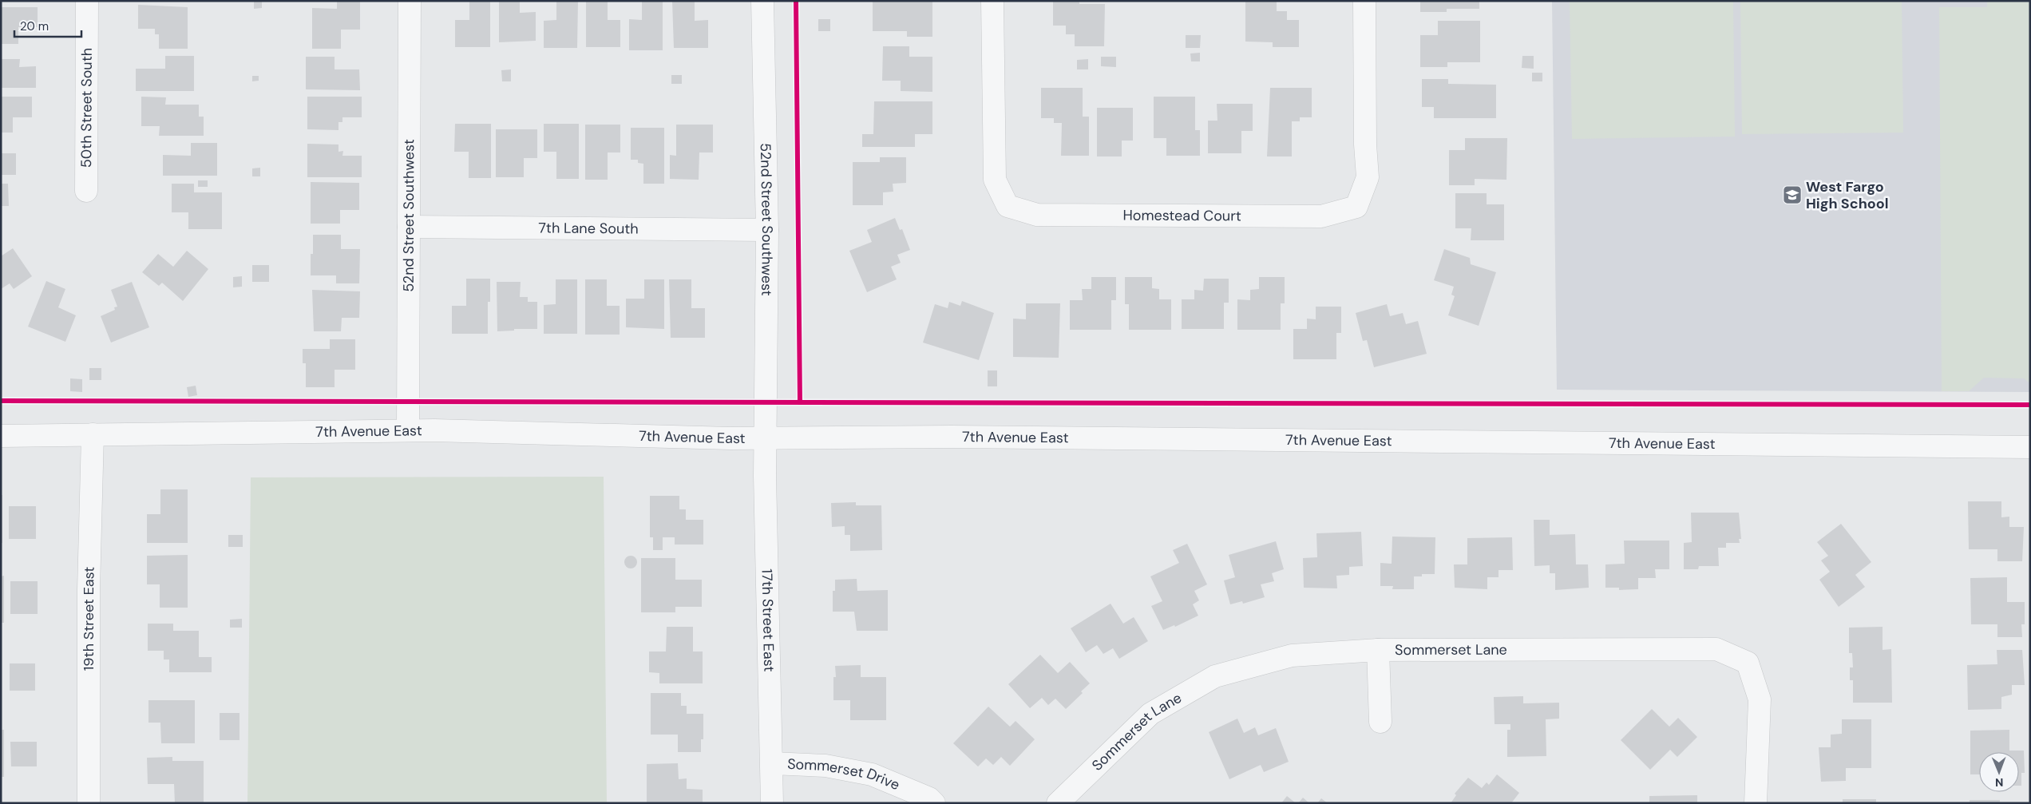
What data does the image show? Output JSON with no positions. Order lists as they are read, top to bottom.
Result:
{
  "streets": {
    "street": [
      "50th Street South",
      "52nd Street Southwest",
      "Homestead Court",
      "7th Lane South",
      "7th Avenue East",
      "19th Street East",
      "17th Street East",
      "Sommerset Lane",
      "Sommerset Drive"
    ]
  },
  "crossings": [
    ["52nd Street Southwest", "7th Lane South"],
    ["52nd Street Southwest", "7th Avenue East"],
    ["52nd Street Southwest", "17th Street East"],
    ["7th Avenue East", "19th Street East"],
    ["7th Avenue East", "17th Street East"],
    ["17th Street East", "Sommerset Drive"]
  ],
  "places": {
    "school or university": ["West Fargo High School"]
  },
  "scale_bar": "20 m",
  "north": "bottom"
}
